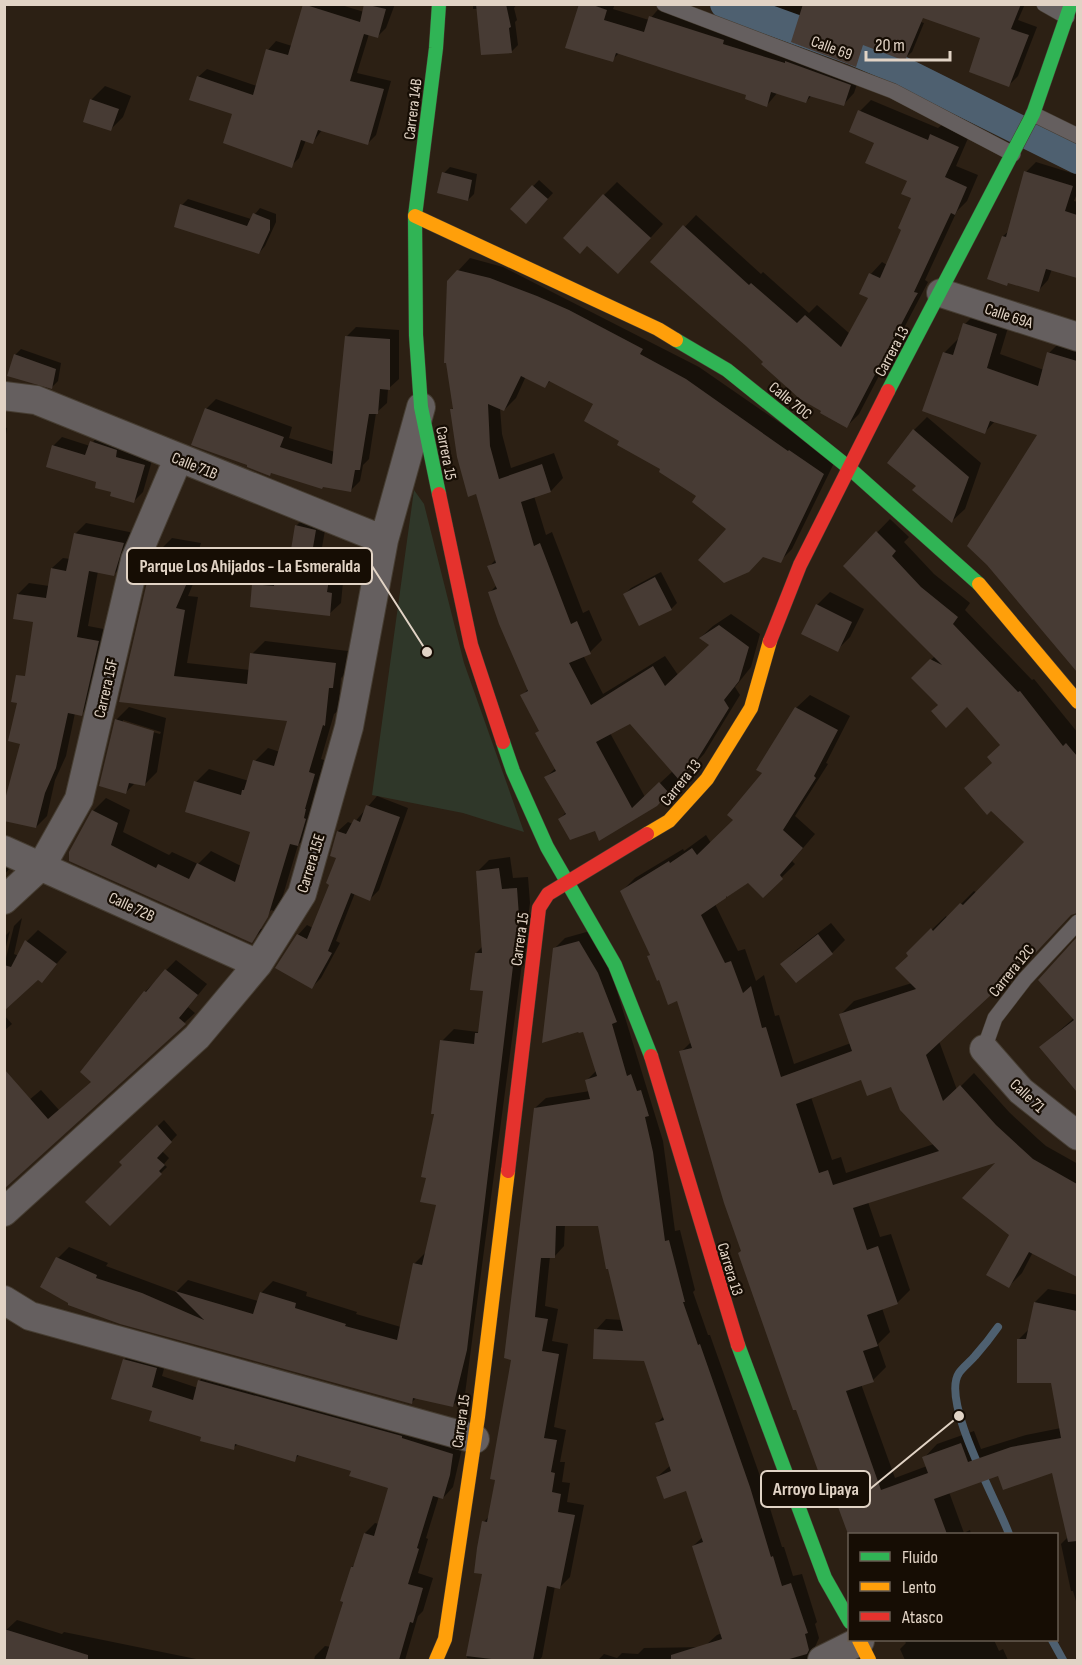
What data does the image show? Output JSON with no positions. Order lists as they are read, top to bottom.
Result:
{
  "streets": {
    "street": [
      "Carrera 14B",
      "Calle 69A",
      "Carrera 13",
      "Calle 70C",
      "Carrera 15",
      "Calle 71B",
      "Carrera 15F",
      "Carrera 15E",
      "Calle 72B",
      "Calle 71"
    ],
    "lane": ["Calle 69", "Carrera 12C"]
  },
  "crossings": [
    ["Calle 69", "Carrera 13"],
    ["Carrera 14B", "Calle 70C"],
    ["Carrera 14B", "Carrera 15"],
    ["Calle 69A", "Carrera 13"],
    ["Carrera 13", "Calle 70C"],
    ["Carrera 13", "Carrera 15"],
    ["Calle 70C", "Carrera 15"],
    ["Carrera 15", "Carrera 15E"],
    ["Calle 71B", "Carrera 15F"],
    ["Calle 71B", "Carrera 15E"],
    ["Carrera 15F", "Calle 72B"],
    ["Carrera 15E", "Calle 72B"],
    ["Carrera 12C", "Calle 71"]
  ],
  "places": ["Parque Los Ahijados - La Esmeralda", "Arroyo Lipaya"],
  "legend": ["Fluido", "Lento", "Atasco"],
  "scale_bar": "20 m"
}
